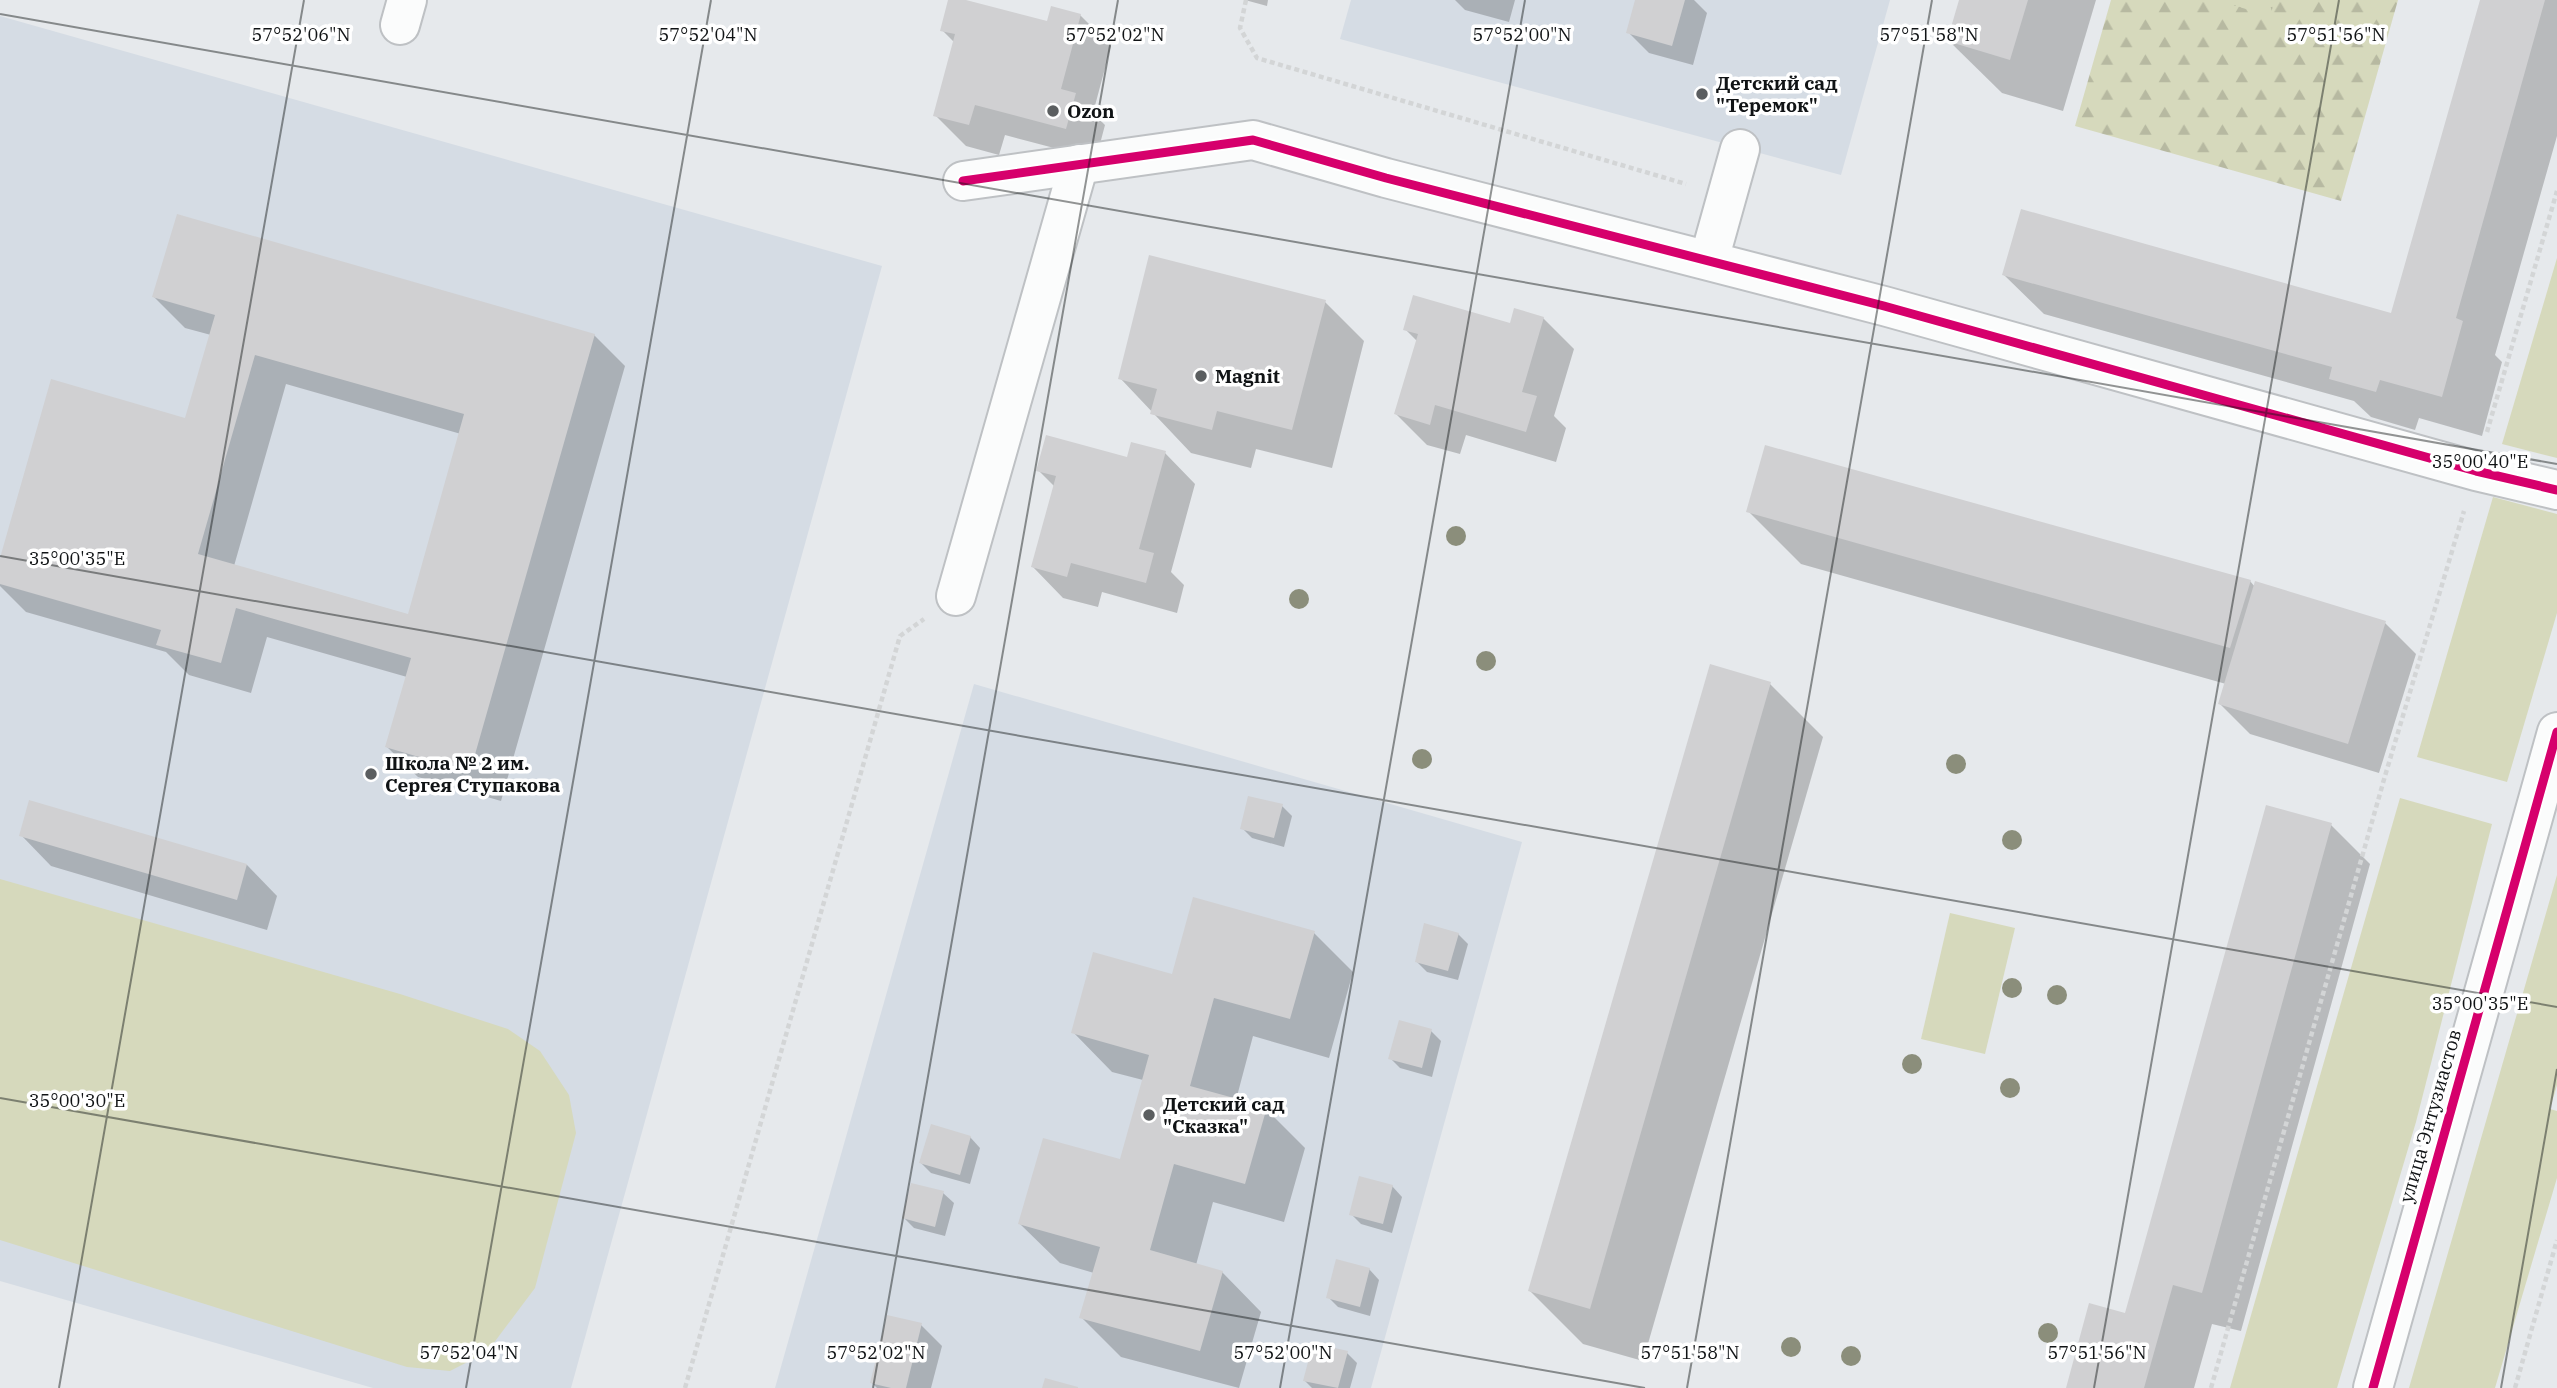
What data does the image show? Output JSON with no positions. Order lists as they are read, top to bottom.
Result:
{
  "streets": {
    "street": ["улица Энтузиастов"]
  },
  "places": [
    "Детский сад \"Теремок\"",
    "Ozon",
    "Magnit",
    "Школа № 2 им. Сергея Ступакова",
    "Детский сад \"Сказка\""
  ],
  "coordinates": [
    "57°52'06\"N",
    "57°52'04\"N",
    "57°52'02\"N",
    "57°52'00\"N",
    "57°51'58\"N",
    "57°51'56\"N",
    "35°00'40\"E",
    "35°00'35\"E",
    "35°00'30\"E"
  ]
}
